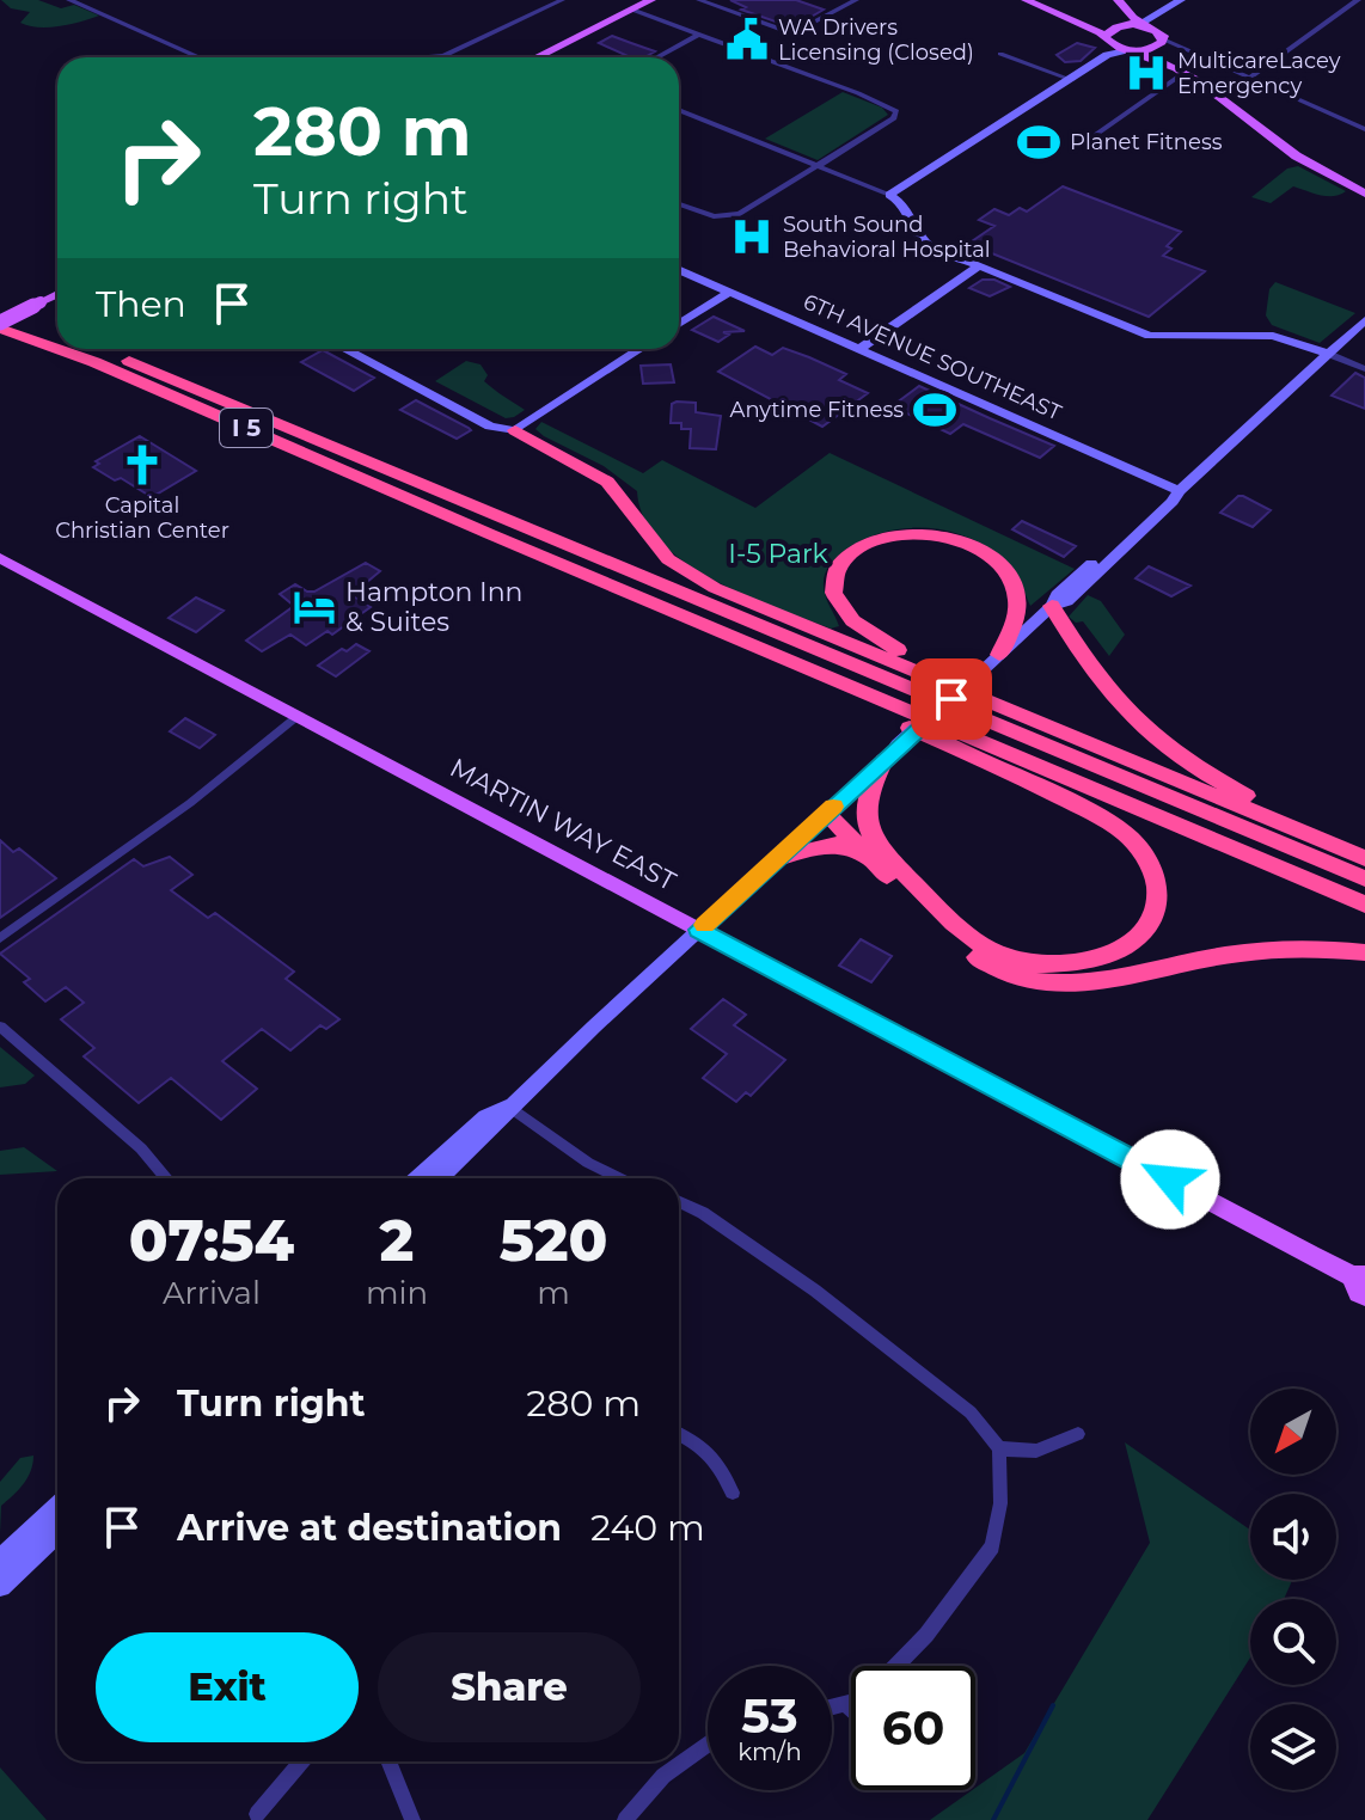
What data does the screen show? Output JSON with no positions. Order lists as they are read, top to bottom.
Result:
{
  "streets": {
    "highway": ["I 5"],
    "main road": ["MARTIN WAY EAST"],
    "street": ["6TH AVENUE SOUTHEAST"]
  },
  "parks": ["I-5 Park"],
  "places": {
    "public building": ["WA Drivers Licensing (Closed)"],
    "hospital": ["MulticareLacey Emergency", "South Sound Behavioral Hospital"],
    "sports": ["Planet Fitness", "Anytime Fitness"],
    "church": ["Capital Christian Center"],
    "hotel": ["Hampton Inn & Suites"]
  },
  "north": "bottom left",
  "page": {
    "turn": ["280 m", "Turn right"],
    "then": "Then",
    "eta": [
      "07:54",
      "Arrival",
      "2",
      "min",
      "520",
      "m"
    ],
    "list": [
      {
        "name": "Turn right",
        "value": "280 m"
      },
      {
        "name": "Arrive at destination",
        "value": "240 m"
      }
    ],
    "buttons": ["Exit", "Share"],
    "speed": "53 km/h",
    "limit": "60"
  }
}
